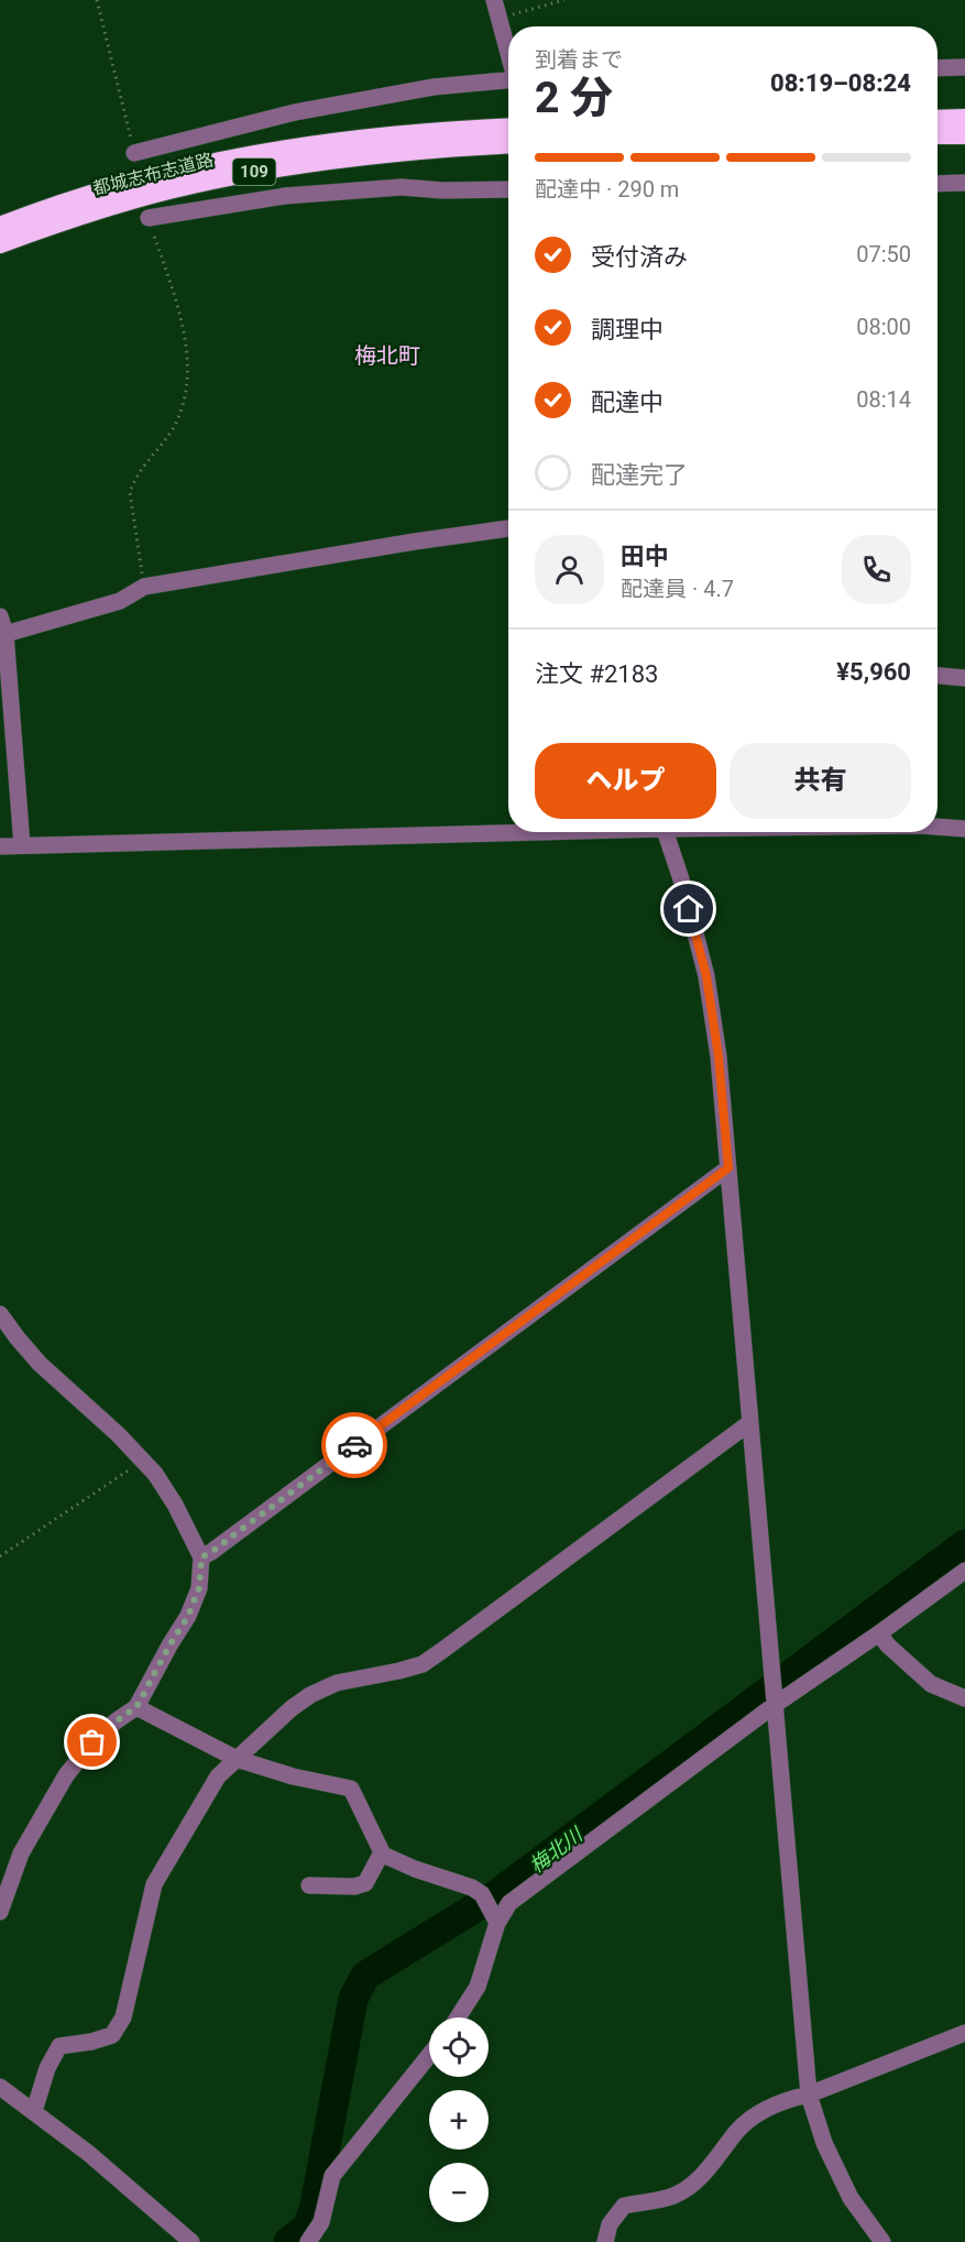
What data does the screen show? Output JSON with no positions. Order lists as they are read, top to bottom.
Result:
{
  "streets": {
    "highway": ["109", "都城志布志道路"]
  },
  "districts": ["梅北町"],
  "water": ["梅北川"],
  "page": {
    "heading": ["2 分", "到着まで", "08:19–08:24"],
    "panel": [
      "田中",
      "配達員 · 4.7",
      "注文 #2183",
      "¥5,960"
    ],
    "bar": "配達中 · 290 m",
    "list": [
      ["受付済み", "07:50"],
      ["調理中", "08:00"],
      ["配達中", "08:14"],
      "配達完了"
    ],
    "buttons": ["ヘルプ", "共有"],
    "map_buttons": ["+", "−"]
  }
}
